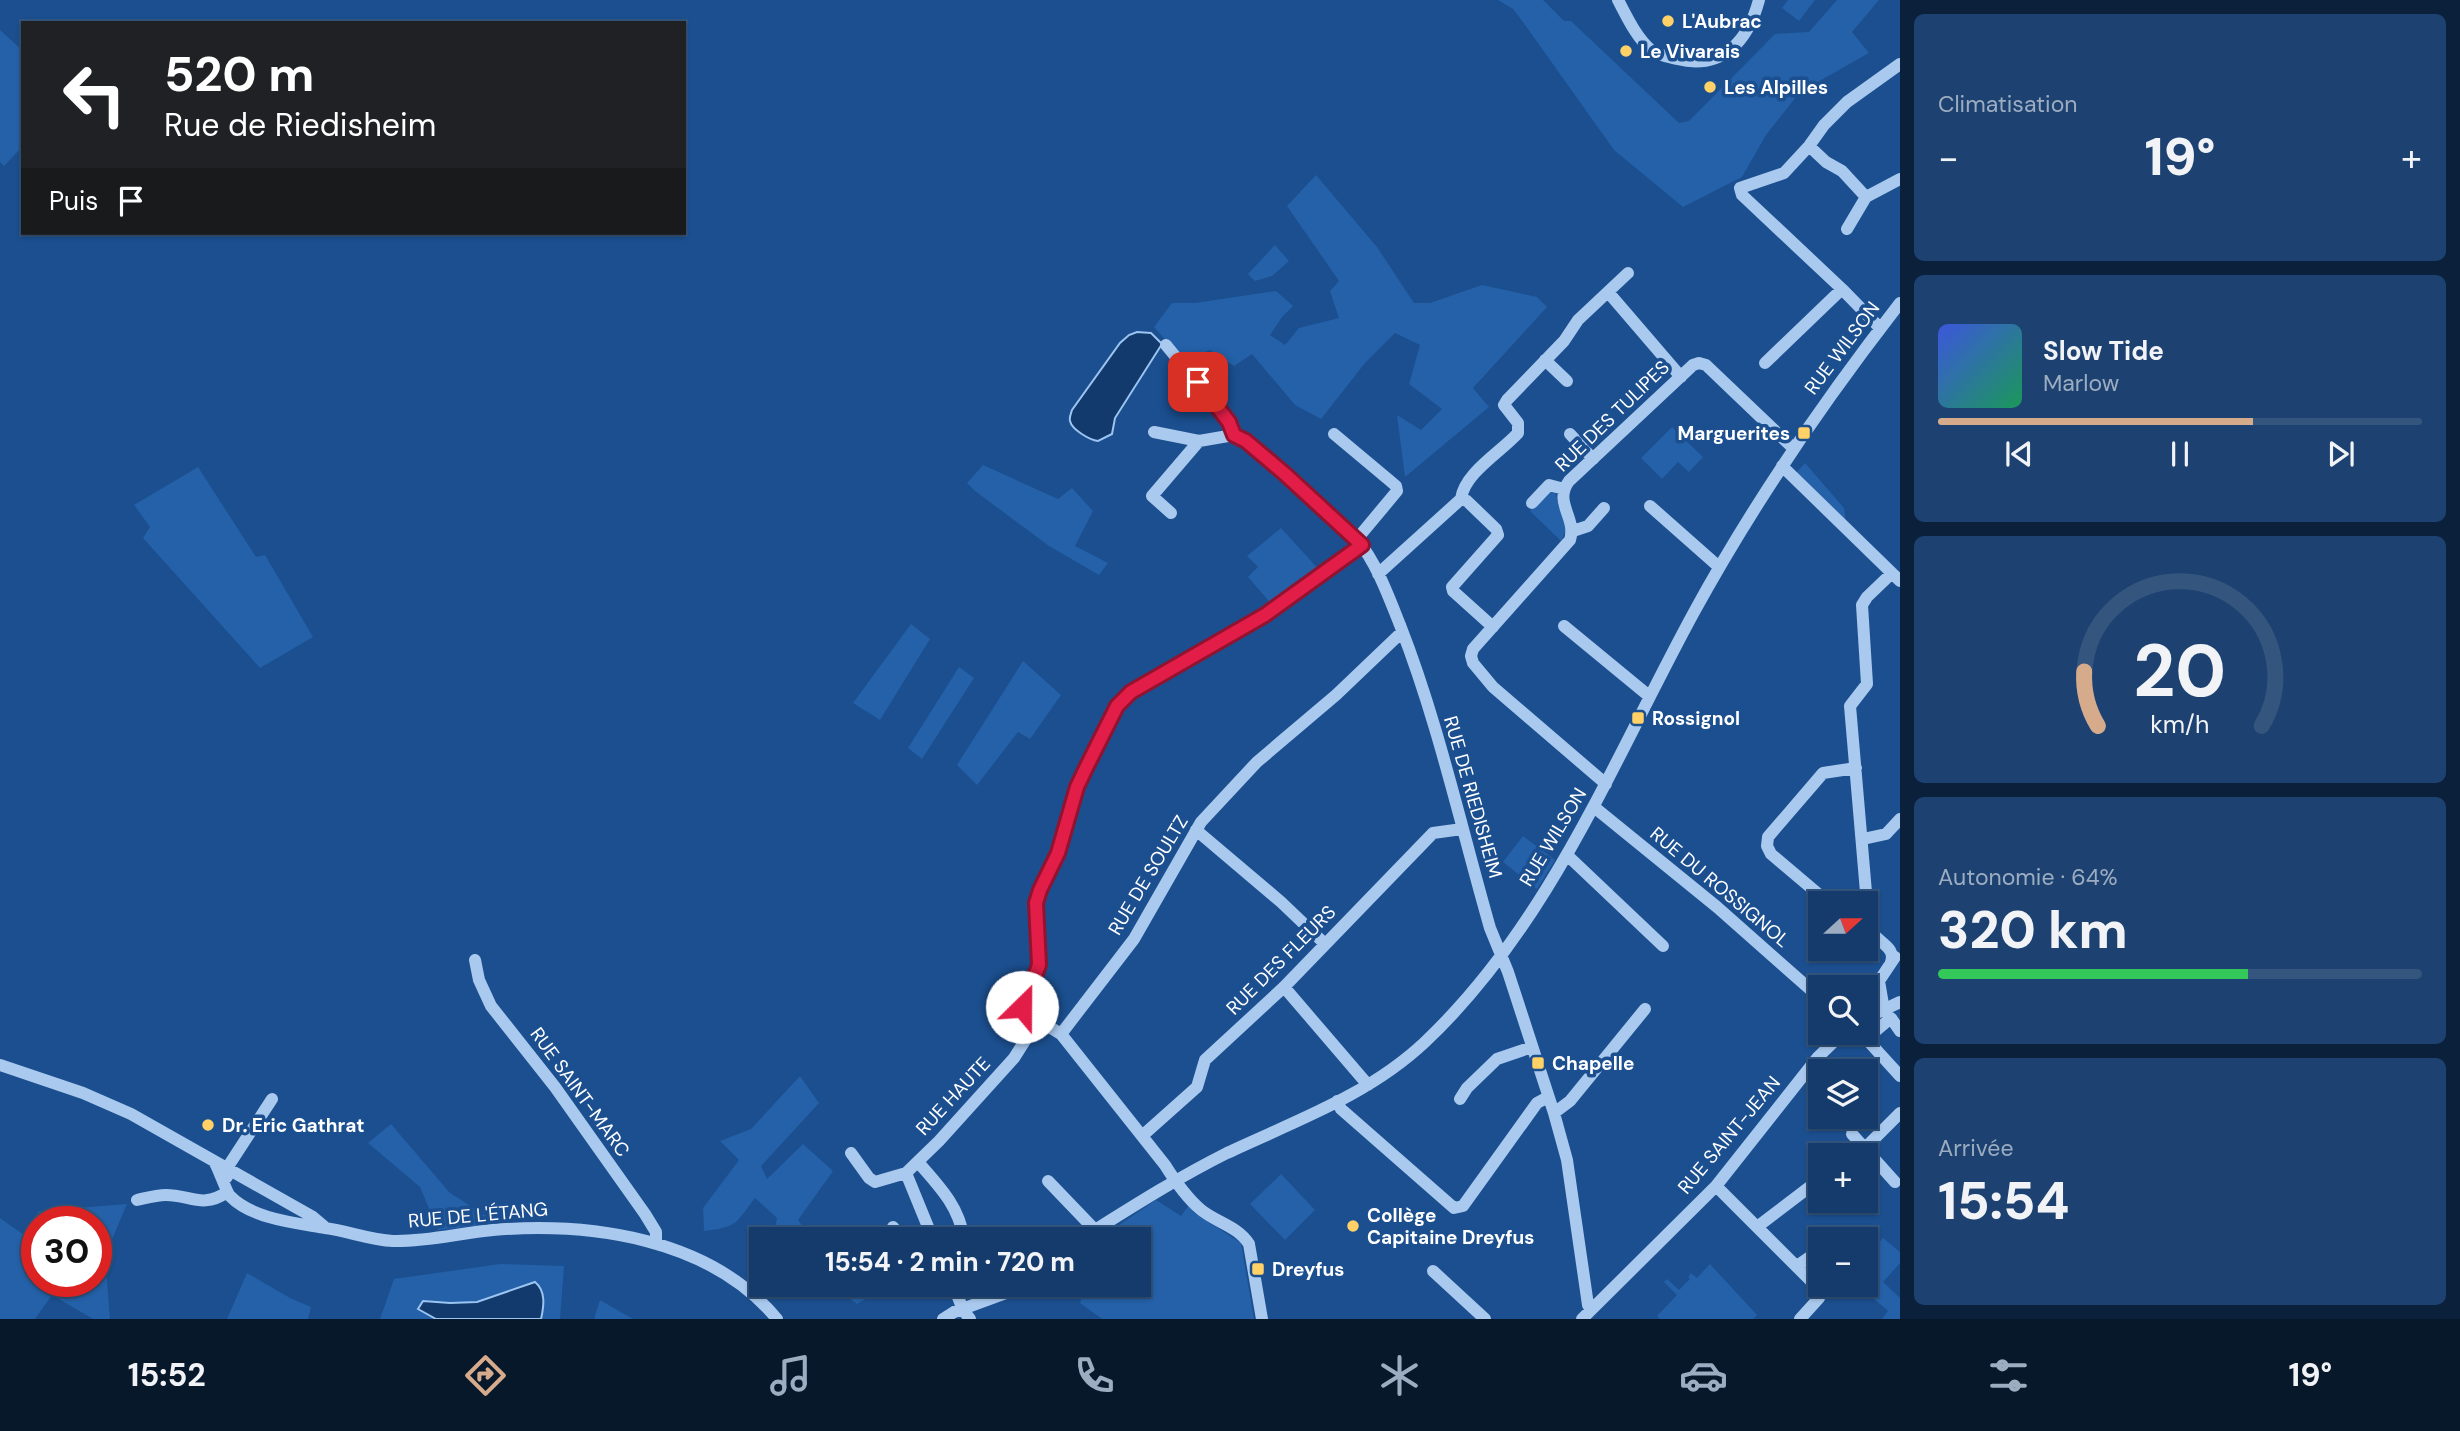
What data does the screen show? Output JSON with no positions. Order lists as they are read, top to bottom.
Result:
{
  "streets": {
    "street": [
      "RUE WILSON",
      "RUE DES TULIPES",
      "RUE DE RIEDISHEIM",
      "RUE DE SOULTZ",
      "RUE DU ROSSIGNOL",
      "RUE DES FLEURS",
      "RUE SAINT-MARC",
      "RUE HAUTE",
      "RUE SAINT-JEAN",
      "RUE DE L'ÉTANG"
    ]
  },
  "crossings": [
    ["RUE WILSON", "RUE DES TULIPES"],
    ["RUE WILSON", "RUE DE RIEDISHEIM"],
    ["RUE WILSON", "RUE DU ROSSIGNOL"],
    ["RUE DE RIEDISHEIM", "RUE DE SOULTZ"],
    ["RUE DE RIEDISHEIM", "RUE DES FLEURS"],
    ["RUE DE RIEDISHEIM", "RUE SAINT-JEAN"],
    ["RUE SAINT-MARC", "RUE DE L'ÉTANG"]
  ],
  "places": {
    "other": [
      "L'Aubrac",
      "Le Vivarais",
      "Les Alpilles",
      "Dr. Eric Gathrat",
      "Collège Capitaine Dreyfus"
    ],
    "transit": [
      "Marguerites",
      "Rossignol",
      "Chapelle",
      "Dreyfus"
    ]
  },
  "north": "right",
  "page": {
    "tile": [
      "Climatisation",
      ["Autonomie · 64%", "320 km"],
      ["Arrivée", "15:54"]
    ],
    "turn": ["520 m", "Rue de Riedisheim"],
    "heat": ["−", "19°", "+"],
    "then": "Puis",
    "song": ["Slow Tide", "Marlow"],
    "map_buttons": ["+", "−"],
    "limit": "30",
    "trip": "15:54 · 2 min · 720 m",
    "tabs": ["15:52", "19°"],
    "gauge": ["20", "km/h"]
  }
}
